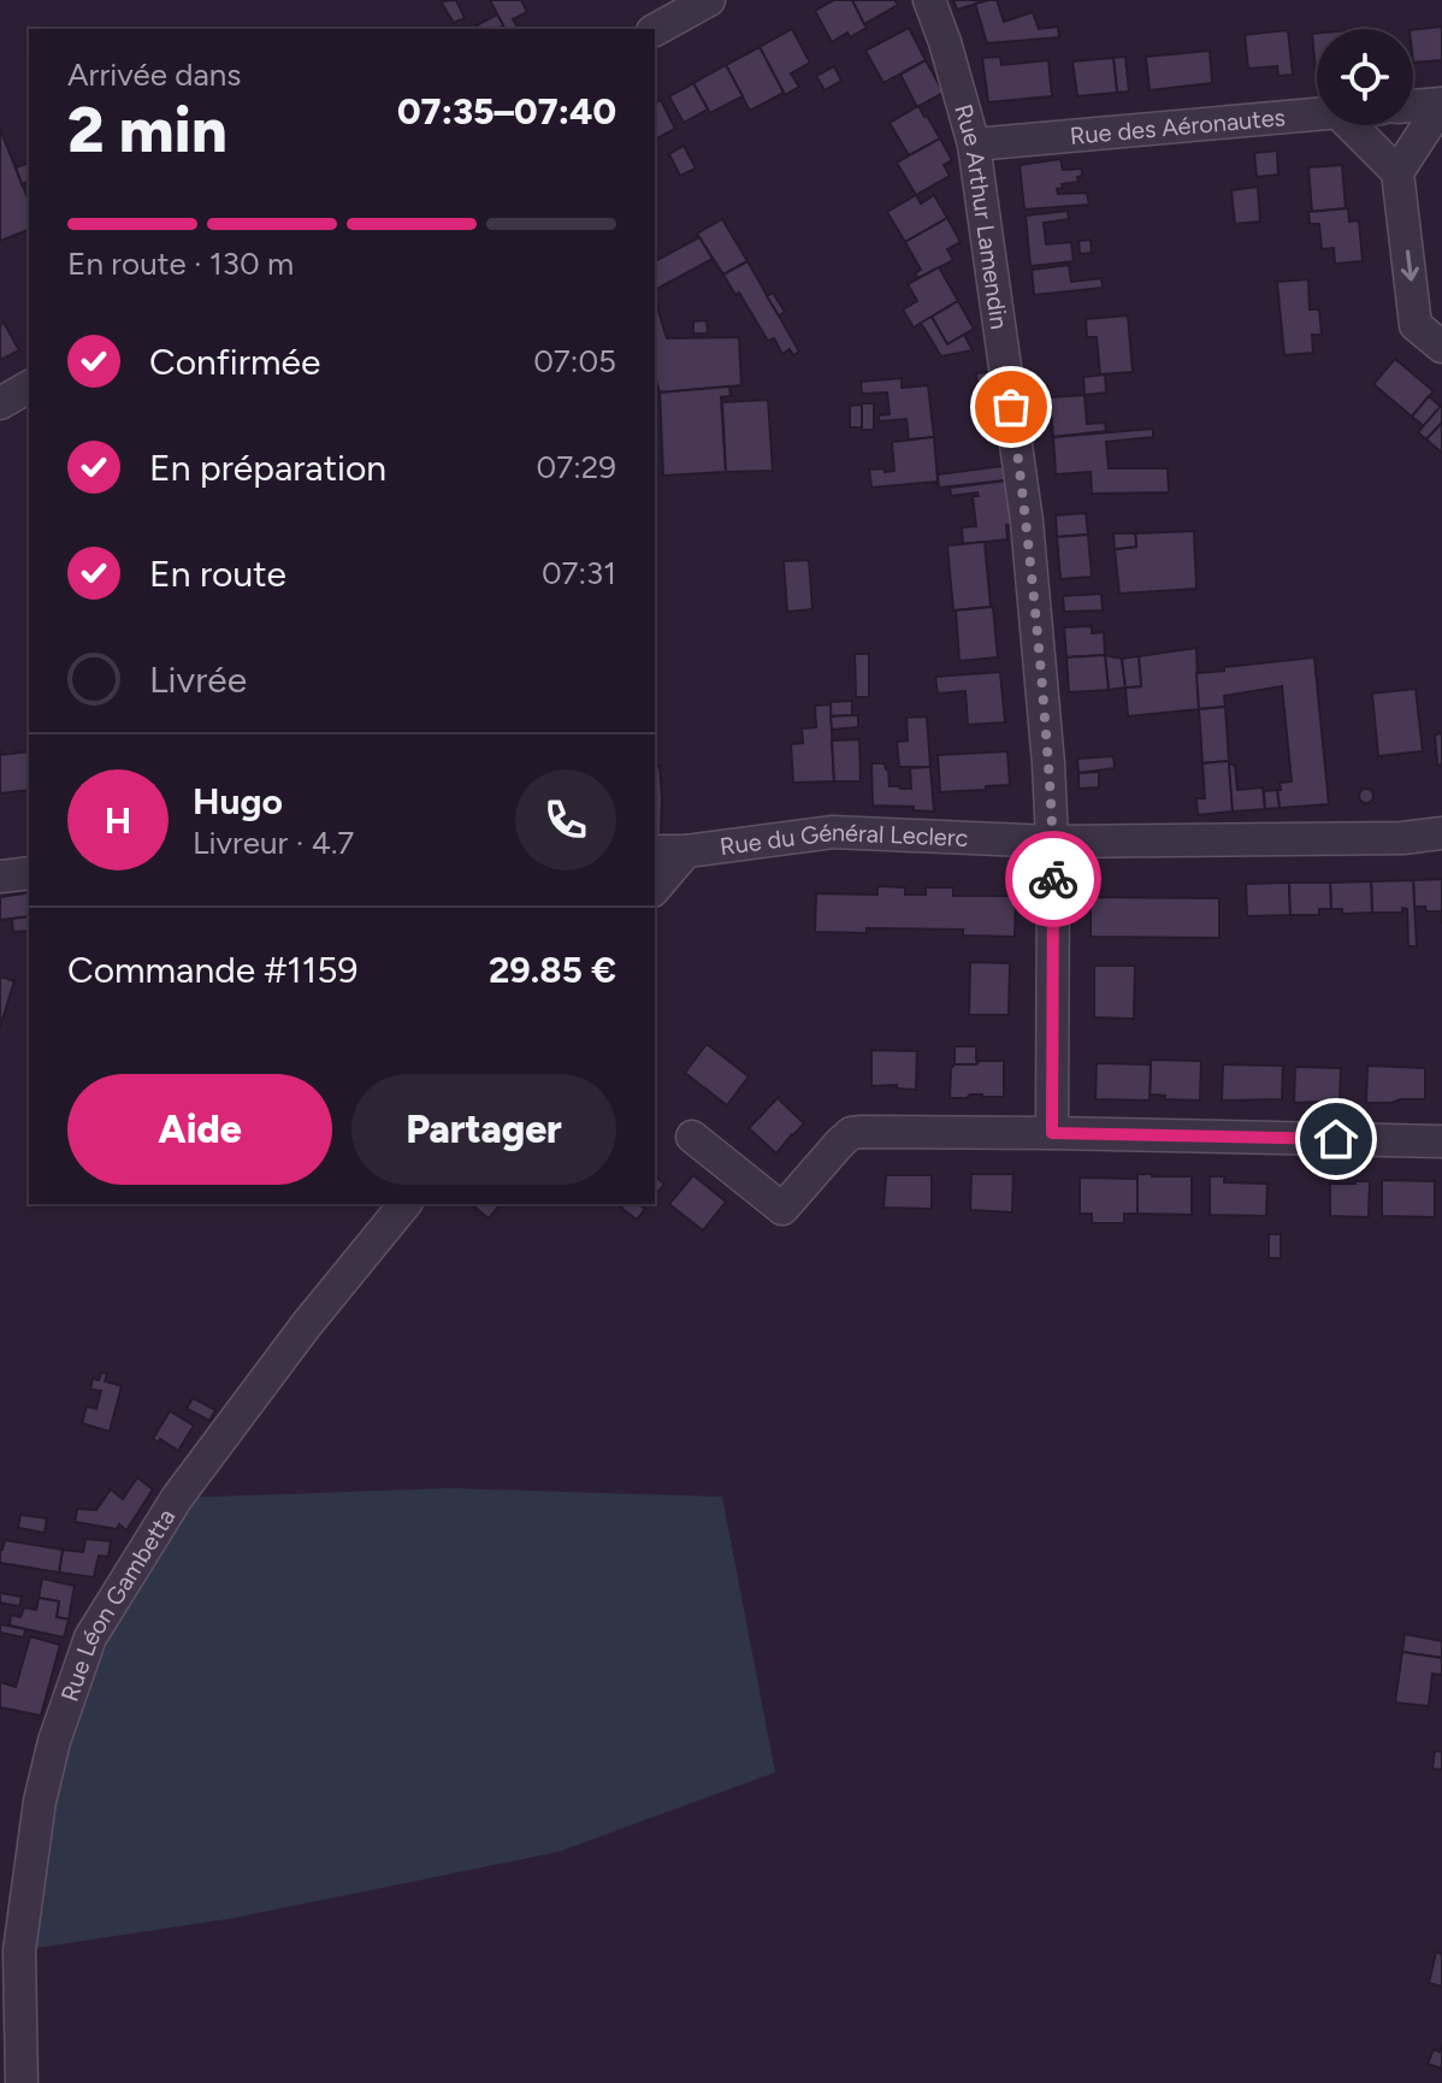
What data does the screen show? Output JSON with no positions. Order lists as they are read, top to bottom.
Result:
{
  "streets": {
    "street": [
      "Rue des Aéronautes",
      "Rue Arthur Lamendin",
      "Rue du Général Leclerc",
      "Rue Léon Gambetta"
    ]
  },
  "crossings": [
    ["Rue des Aéronautes", "Rue Arthur Lamendin"],
    ["Rue Arthur Lamendin", "Rue du Général Leclerc"]
  ],
  "page": {
    "heading": ["2 min", "Arrivée dans", "07:35–07:40"],
    "panel": [
      "Hugo",
      "Livreur · 4.7",
      "Commande #1159",
      "29.85 €"
    ],
    "bar": "En route · 130 m",
    "list": [
      ["Confirmée", "07:05"],
      ["En préparation", "07:29"],
      ["En route", "07:31"],
      "Livrée"
    ],
    "round": "H",
    "buttons": ["Aide", "Partager"]
  }
}
